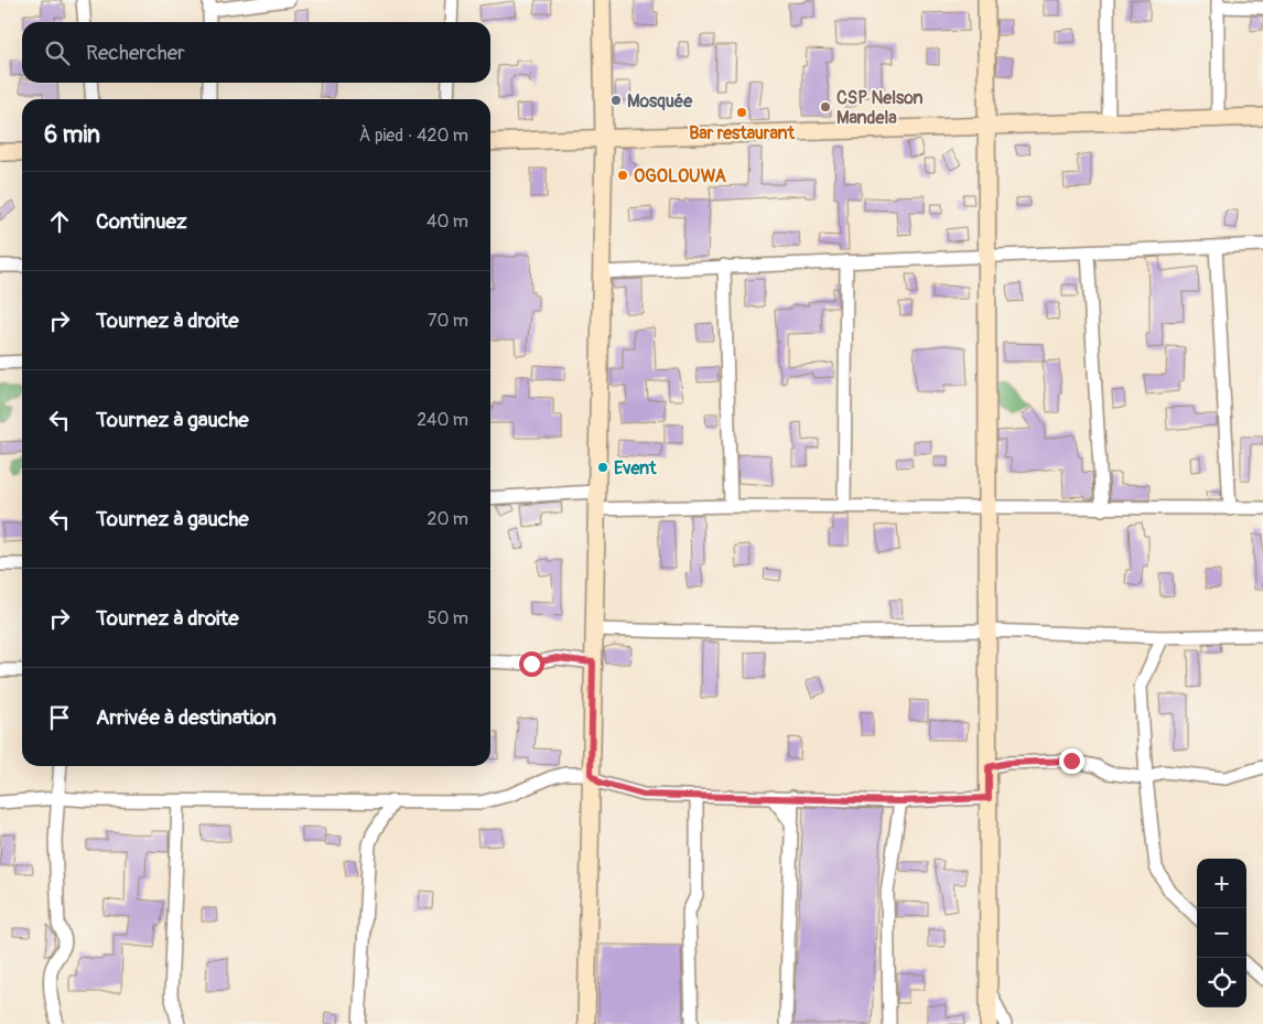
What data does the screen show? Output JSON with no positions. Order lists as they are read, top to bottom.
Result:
{
  "places": [
    "Mosquée",
    "CSP Nelson Mandela",
    "Bar restaurant",
    "OGOLOUWA",
    "Event"
  ],
  "page": {
    "search": "Rechercher",
    "heading": ["6 min", "À pied · 420 m"],
    "list": [
      ["Continuez", "40 m"],
      ["Tournez à droite", "70 m"],
      ["Tournez à gauche", "240 m"],
      ["Tournez à gauche", "20 m"],
      ["Tournez à droite", "50 m"],
      "Arrivée à destination"
    ],
    "map_buttons": ["+", "−"]
  }
}
